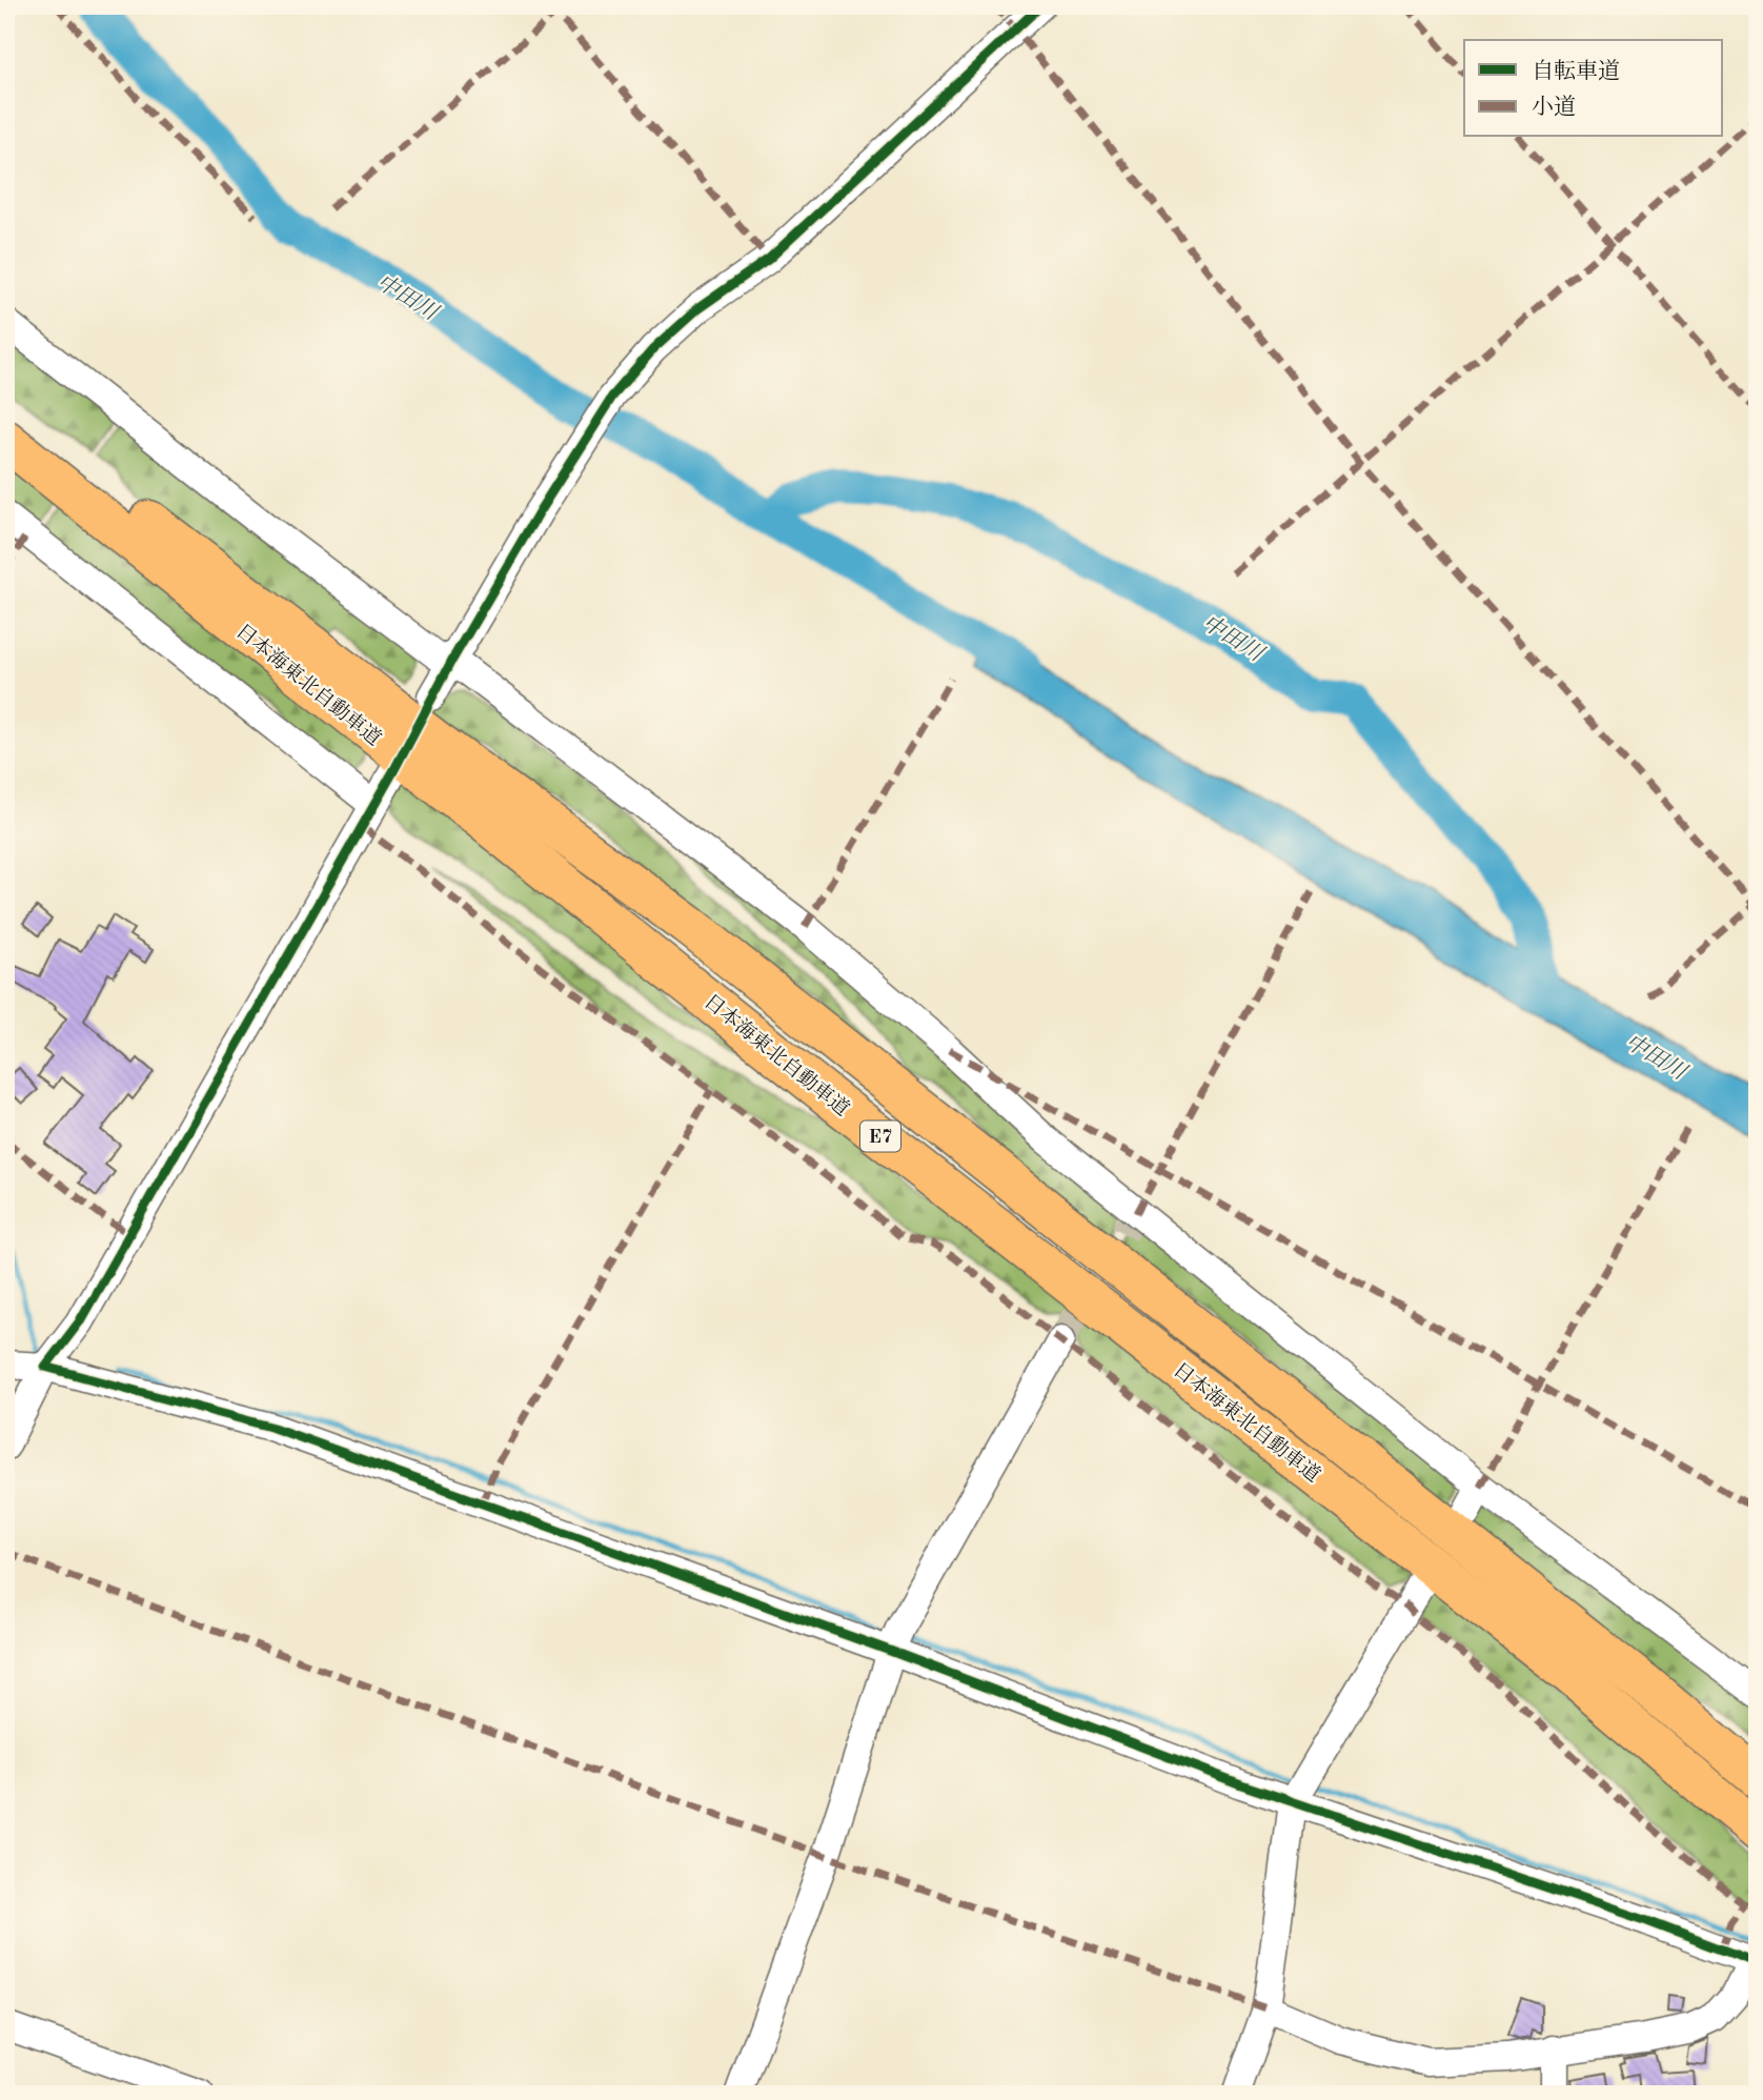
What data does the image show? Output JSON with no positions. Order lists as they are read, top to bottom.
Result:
{
  "streets": {
    "highway": ["日本海東北自動車道", "E7"]
  },
  "water": ["中田川"],
  "legend": ["自転車道", "小道"]
}
